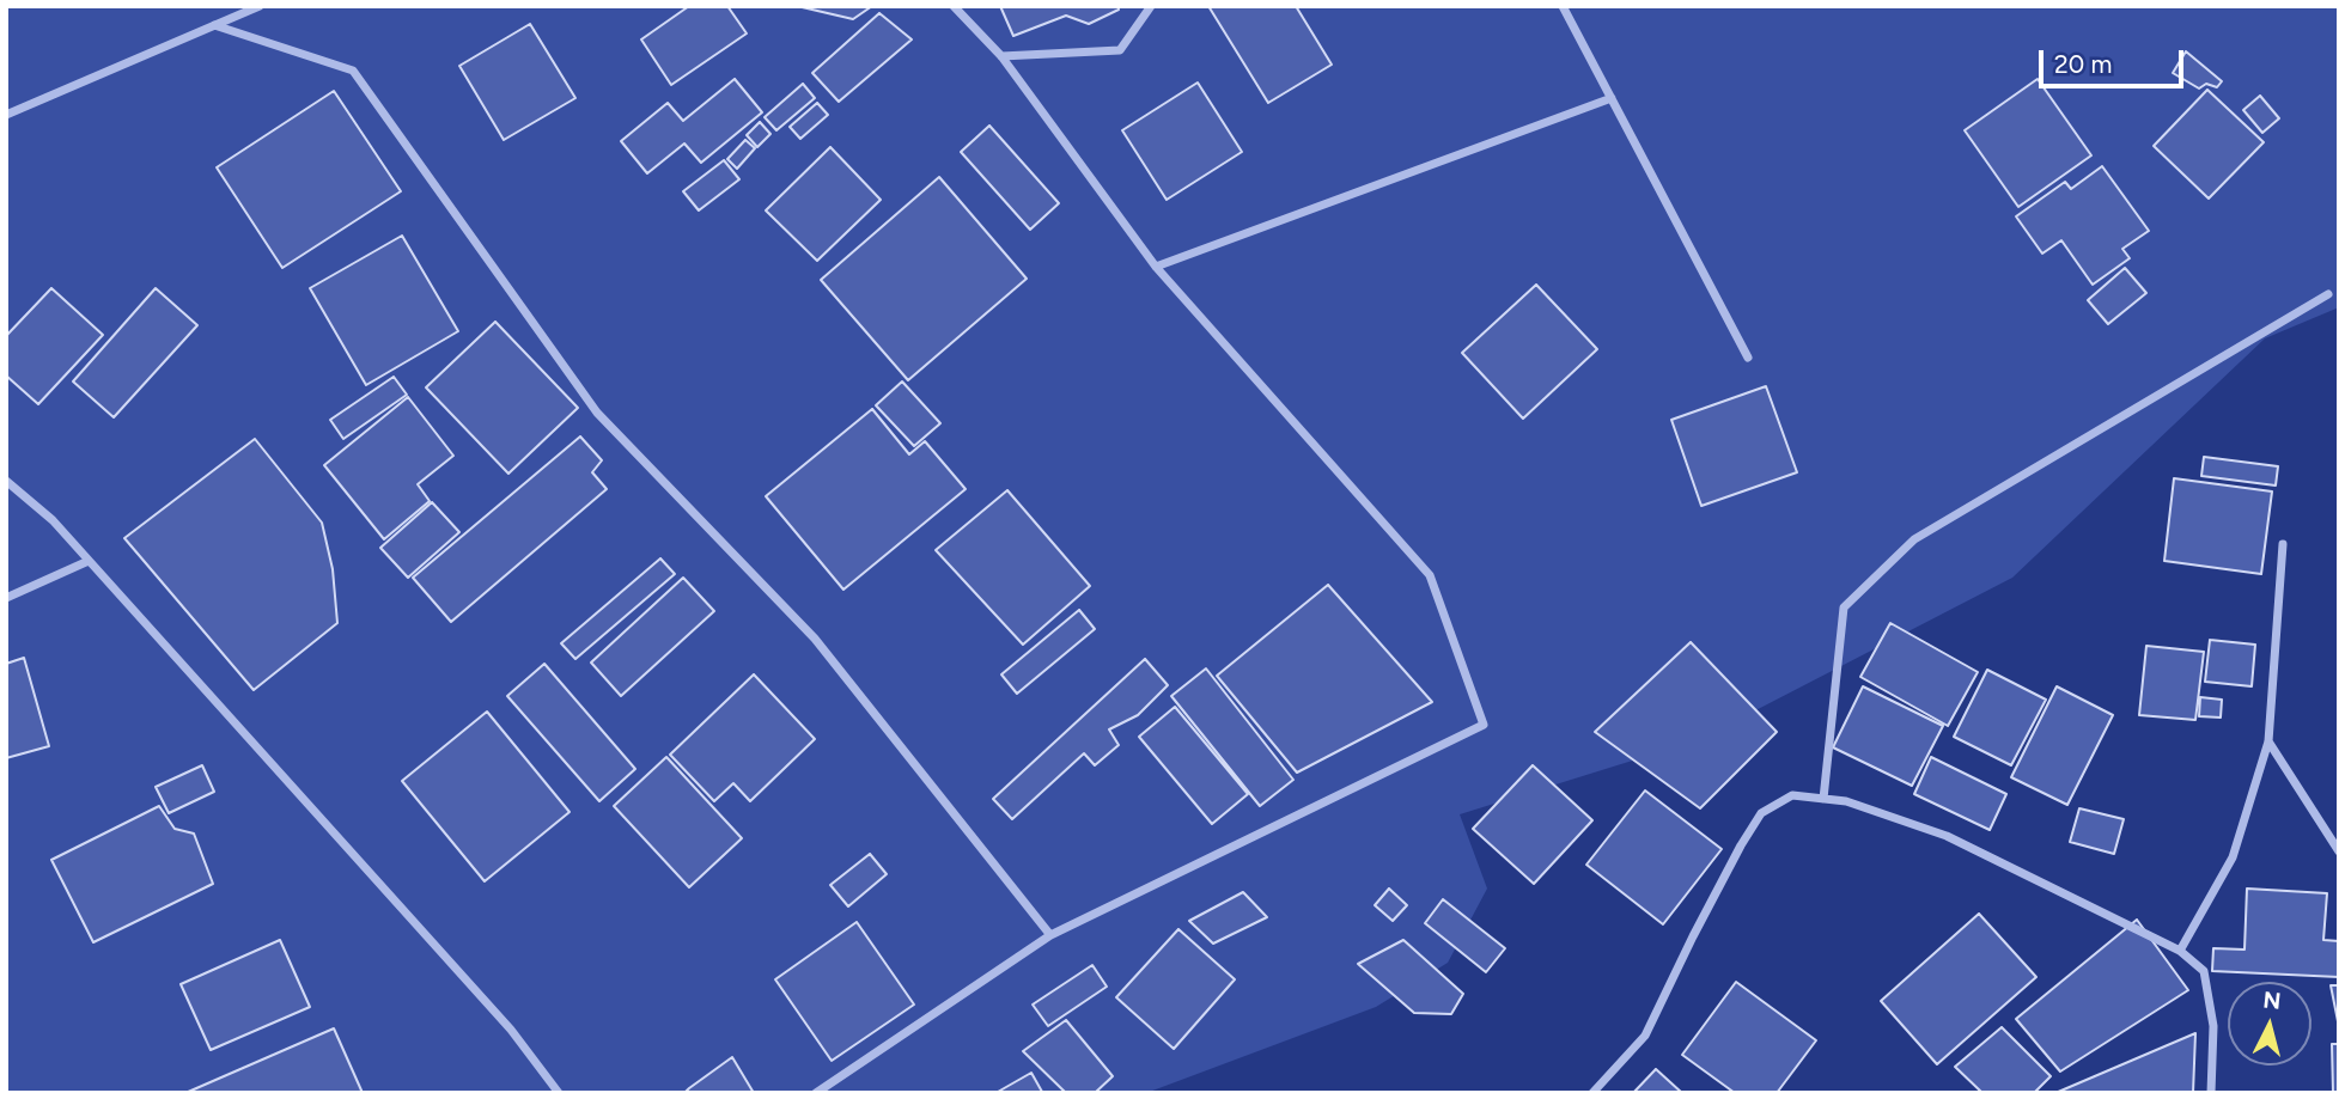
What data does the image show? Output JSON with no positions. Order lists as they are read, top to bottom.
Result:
{
  "scale_bar": "20 m",
  "north": "top"
}
